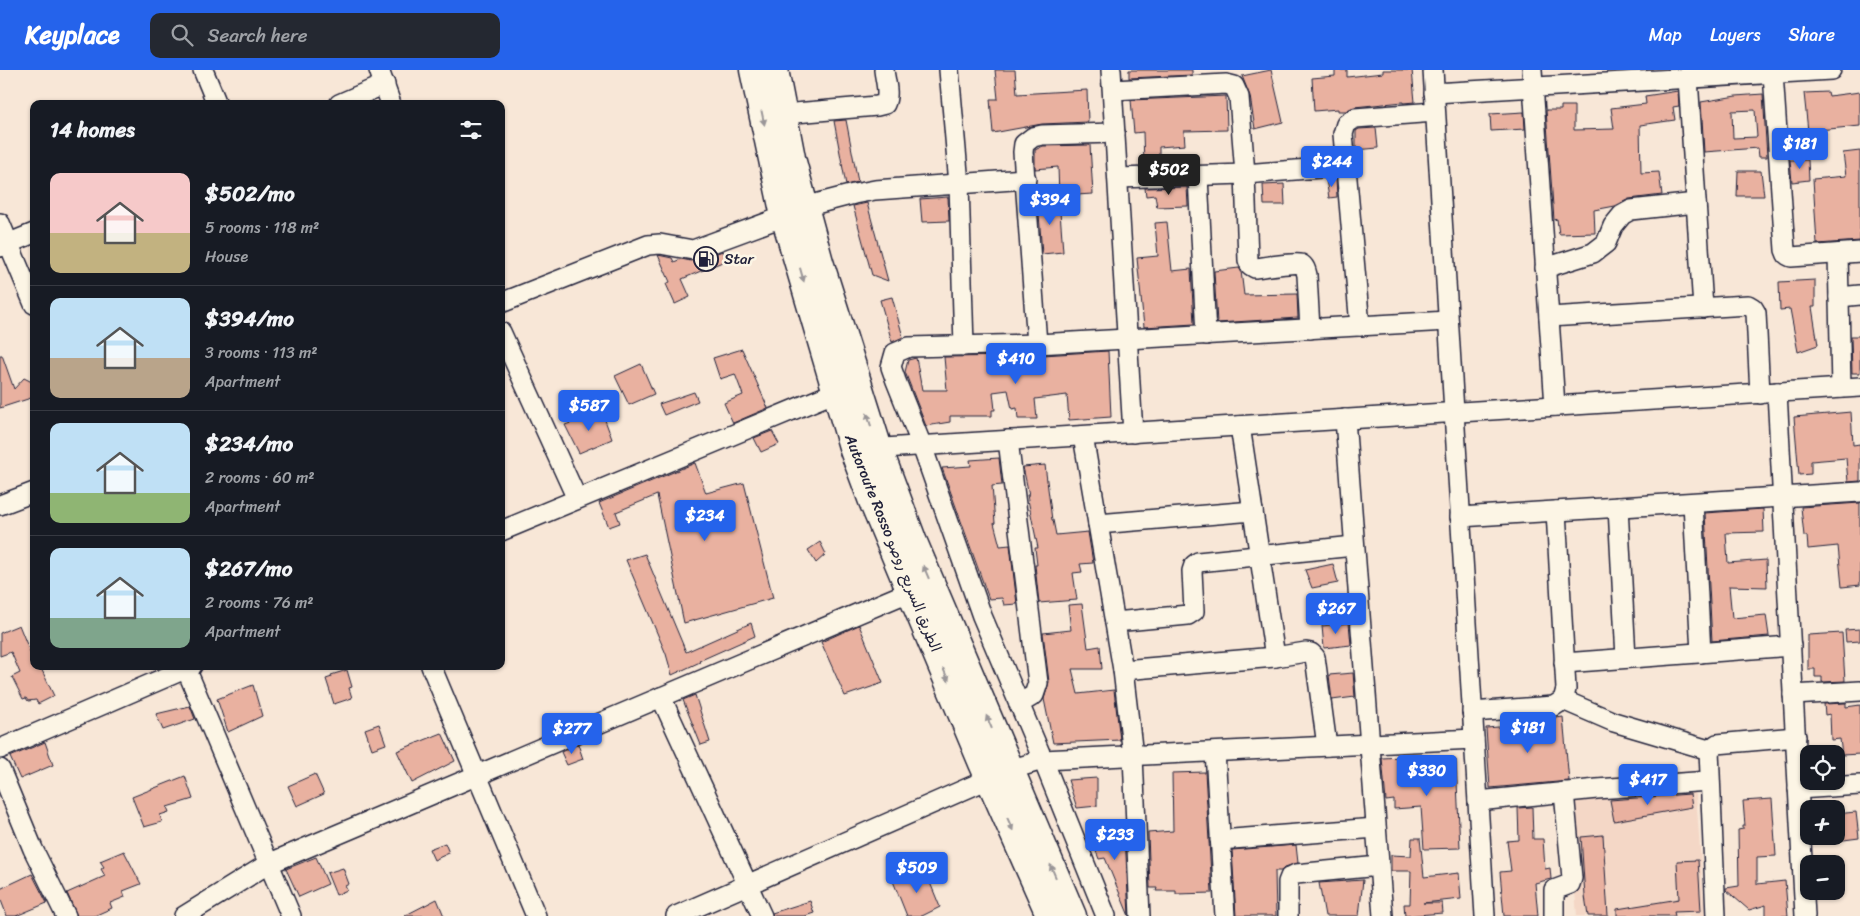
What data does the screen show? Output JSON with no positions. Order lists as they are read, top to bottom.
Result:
{
  "streets": {
    "highway": ["Autoroute Rosso الطريق السريع روصو"]
  },
  "places": {
    "fuel station": ["Star"]
  },
  "page": {
    "header": "Keyplace",
    "search": "Search here",
    "nav": ["Map", "Layers", "Share"],
    "heading": "14 homes",
    "price": [
      "$181",
      "$244",
      "$502",
      "$394",
      "$410",
      "$587",
      "$234",
      "$267",
      "$181",
      "$277",
      "$330",
      "$417",
      "$233",
      "$509"
    ],
    "list": [
      {
        "name": "$502/mo",
        "note": "5 rooms · 118 m² · House"
      },
      {
        "name": "$394/mo",
        "note": "3 rooms · 113 m² · Apartment"
      },
      {
        "name": "$234/mo",
        "note": "2 rooms · 60 m² · Apartment"
      },
      {
        "name": "$267/mo",
        "note": "2 rooms · 76 m² · Apartment"
      }
    ],
    "map_buttons": ["+", "−"]
  }
}
